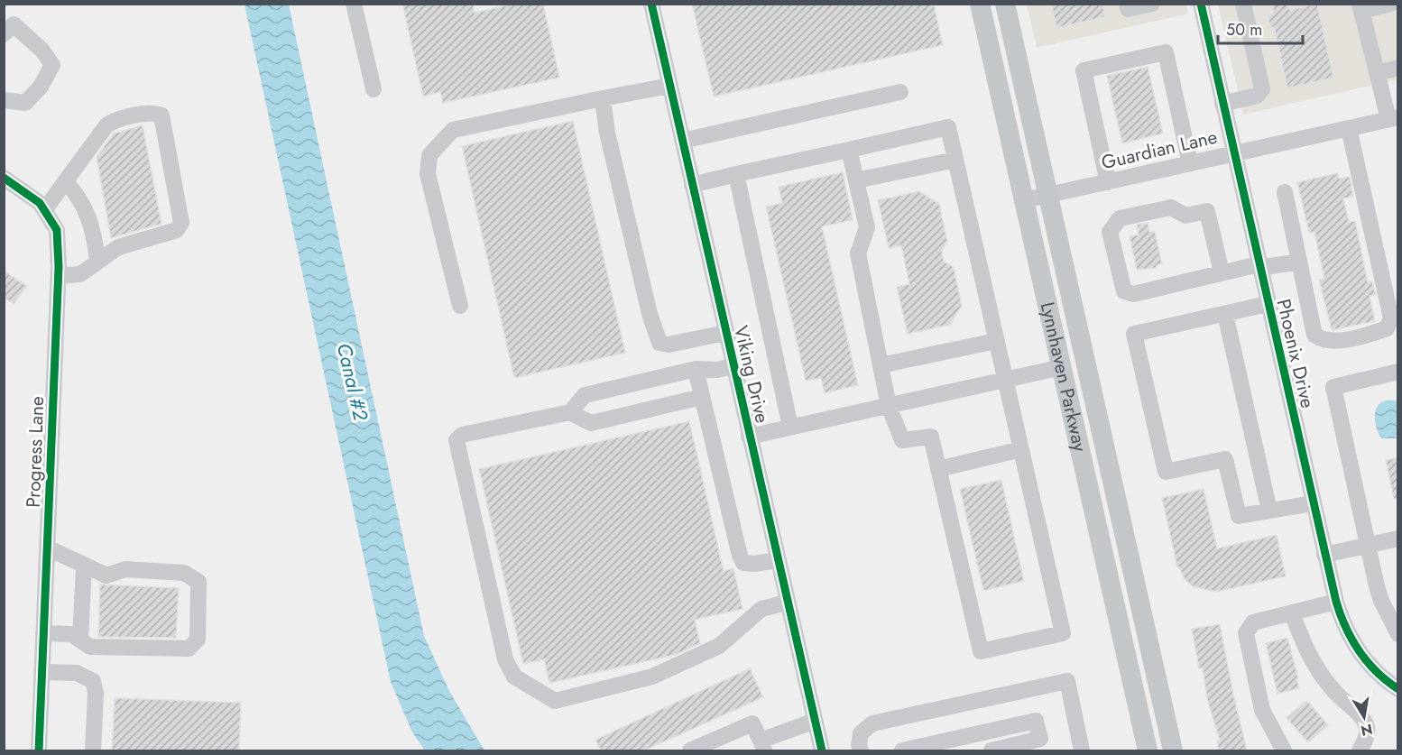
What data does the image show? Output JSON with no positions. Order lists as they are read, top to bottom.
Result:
{
  "streets": {
    "main road": ["Lynnhaven Parkway"],
    "street": [
      "Guardian Lane",
      "Phoenix Drive",
      "Viking Drive",
      "Progress Lane"
    ]
  },
  "crossings": [
    ["Guardian Lane", "Phoenix Drive"],
    ["Guardian Lane", "Lynnhaven Parkway"]
  ],
  "water": ["Canal #2"],
  "scale_bar": "50 m",
  "north": "bottom"
}
